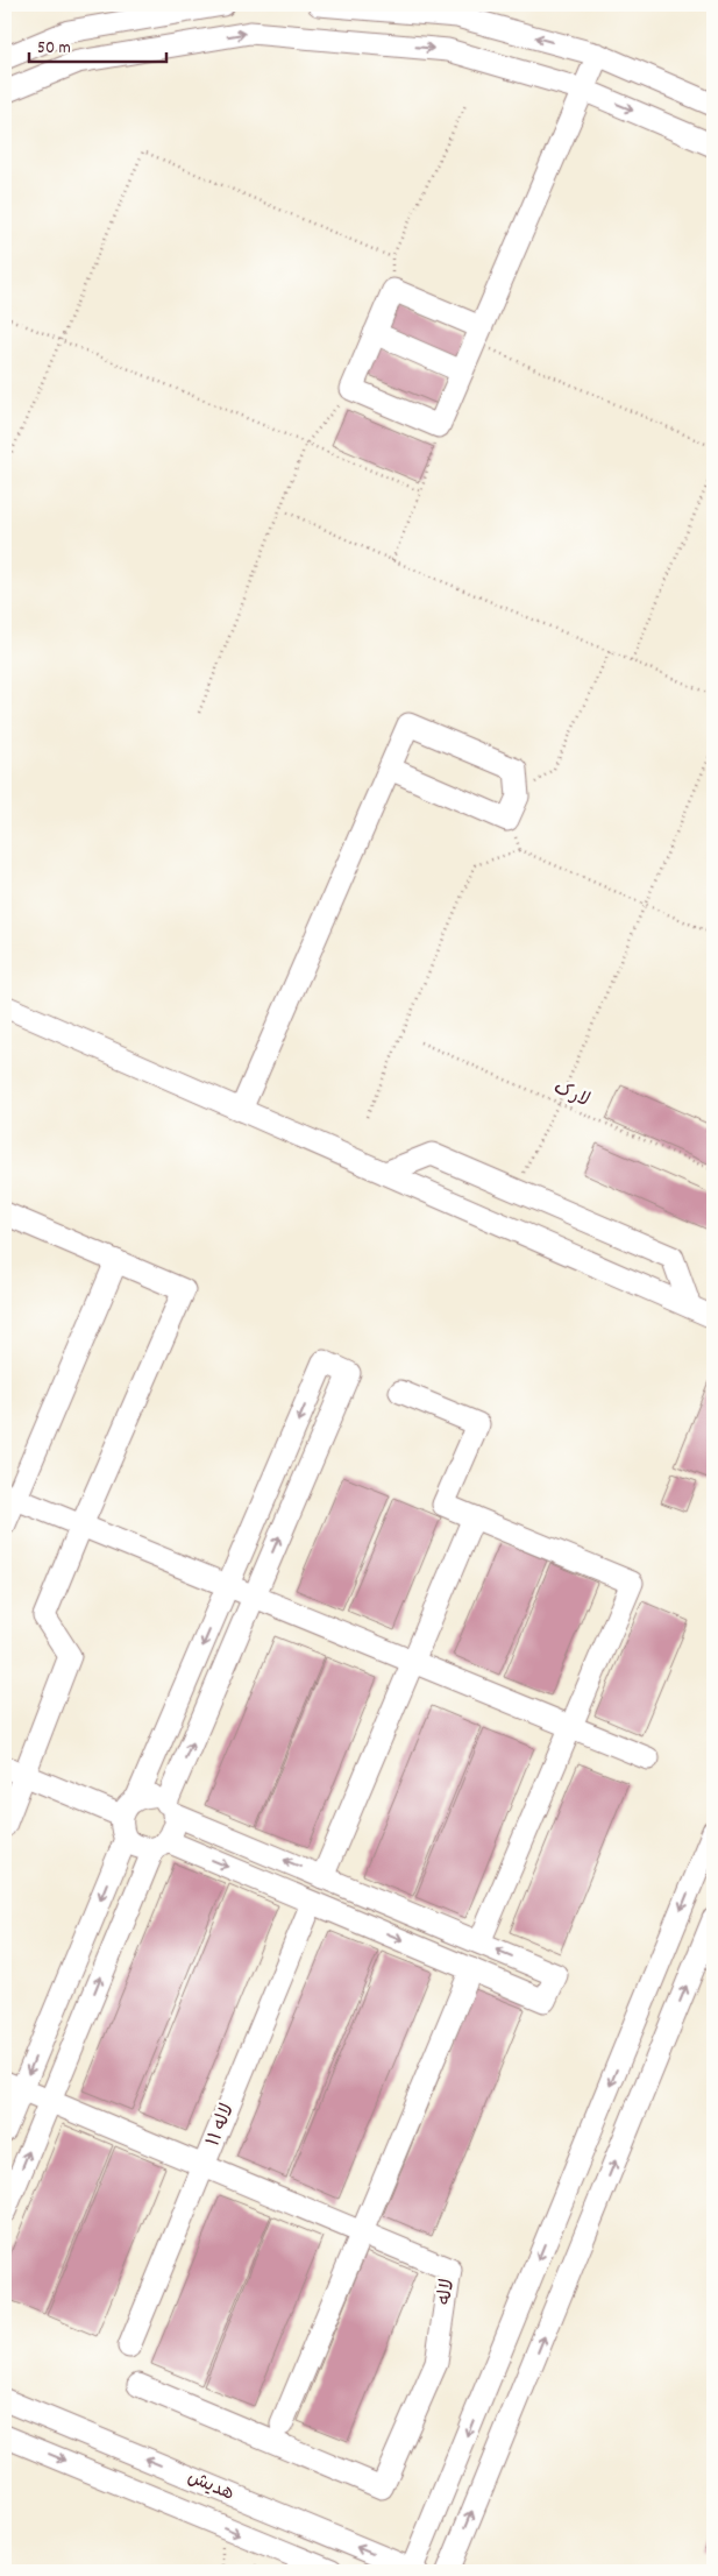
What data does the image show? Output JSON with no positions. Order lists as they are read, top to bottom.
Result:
{
  "streets": {
    "street": ["لاله ۱۱", "لاله", "هدیش"],
    "path": ["لارک"]
  },
  "crossings": [
    ["لاله ۱۱", "لاله"]
  ],
  "scale_bar": "50 m"
}
